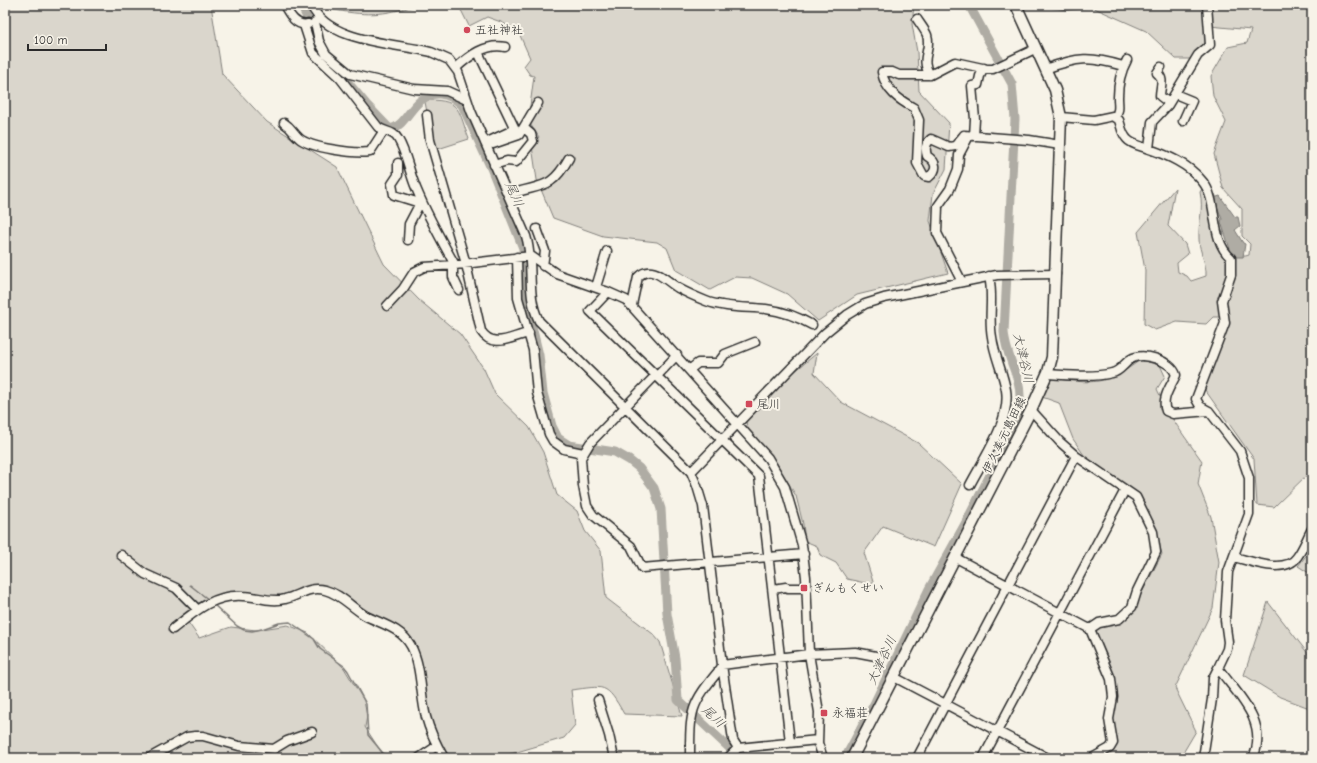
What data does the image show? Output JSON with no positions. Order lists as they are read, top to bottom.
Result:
{
  "streets": {
    "main road": ["伊久美元島田線"]
  },
  "water": ["尾川", "大津谷川"],
  "places": {
    "other": ["五社神社"],
    "transit": ["尾川", "ぎんもくせい", "永福荘"]
  },
  "scale_bar": "100 m"
}
